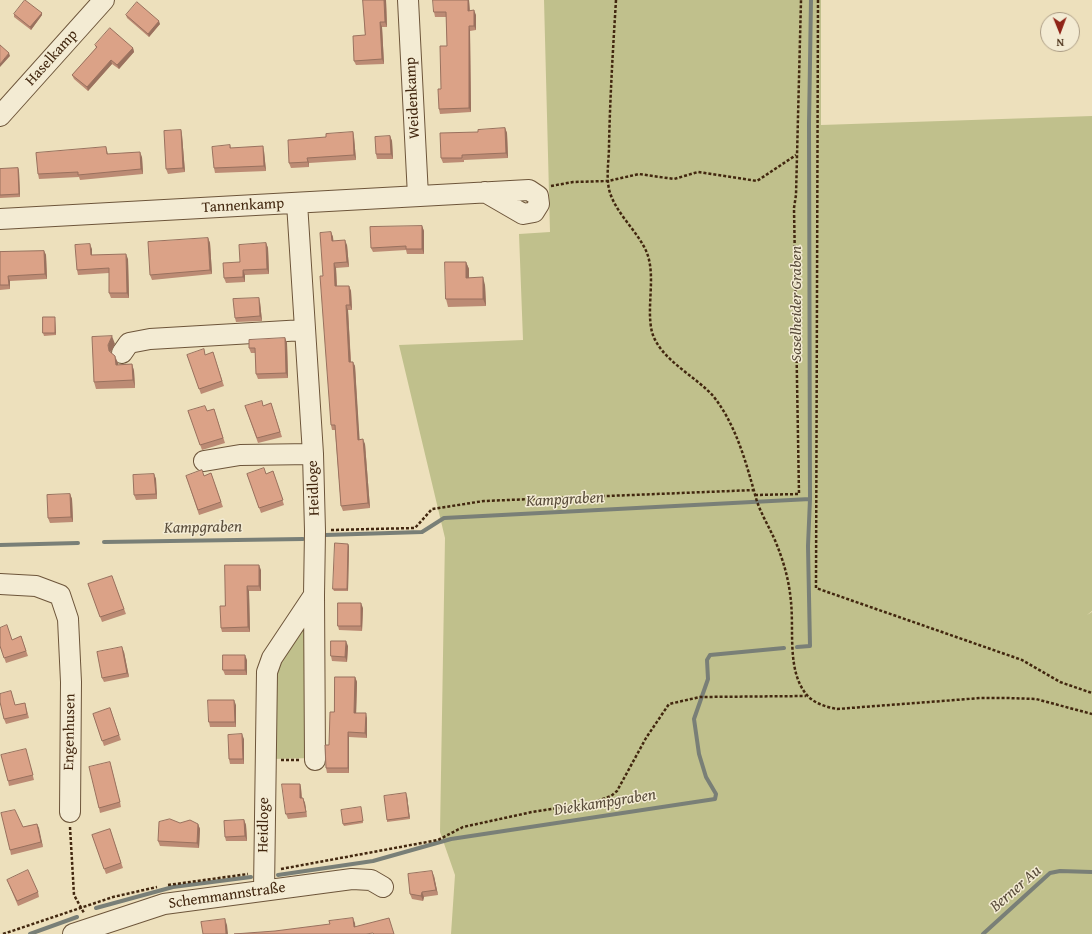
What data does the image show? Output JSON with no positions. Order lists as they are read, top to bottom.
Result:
{
  "streets": {
    "street": [
      "Haselkamp",
      "Weidenkamp",
      "Tannenkamp",
      "Heidloge",
      "Engenhusen",
      "Schemmannstraße"
    ]
  },
  "crossings": [
    ["Weidenkamp", "Tannenkamp"],
    ["Tannenkamp", "Heidloge"],
    ["Heidloge", "Schemmannstraße"]
  ],
  "water": [
    "Saselheider Graben",
    "Kampgraben",
    "Diekkampgraben",
    "Berner Au"
  ],
  "north": "bottom"
}
